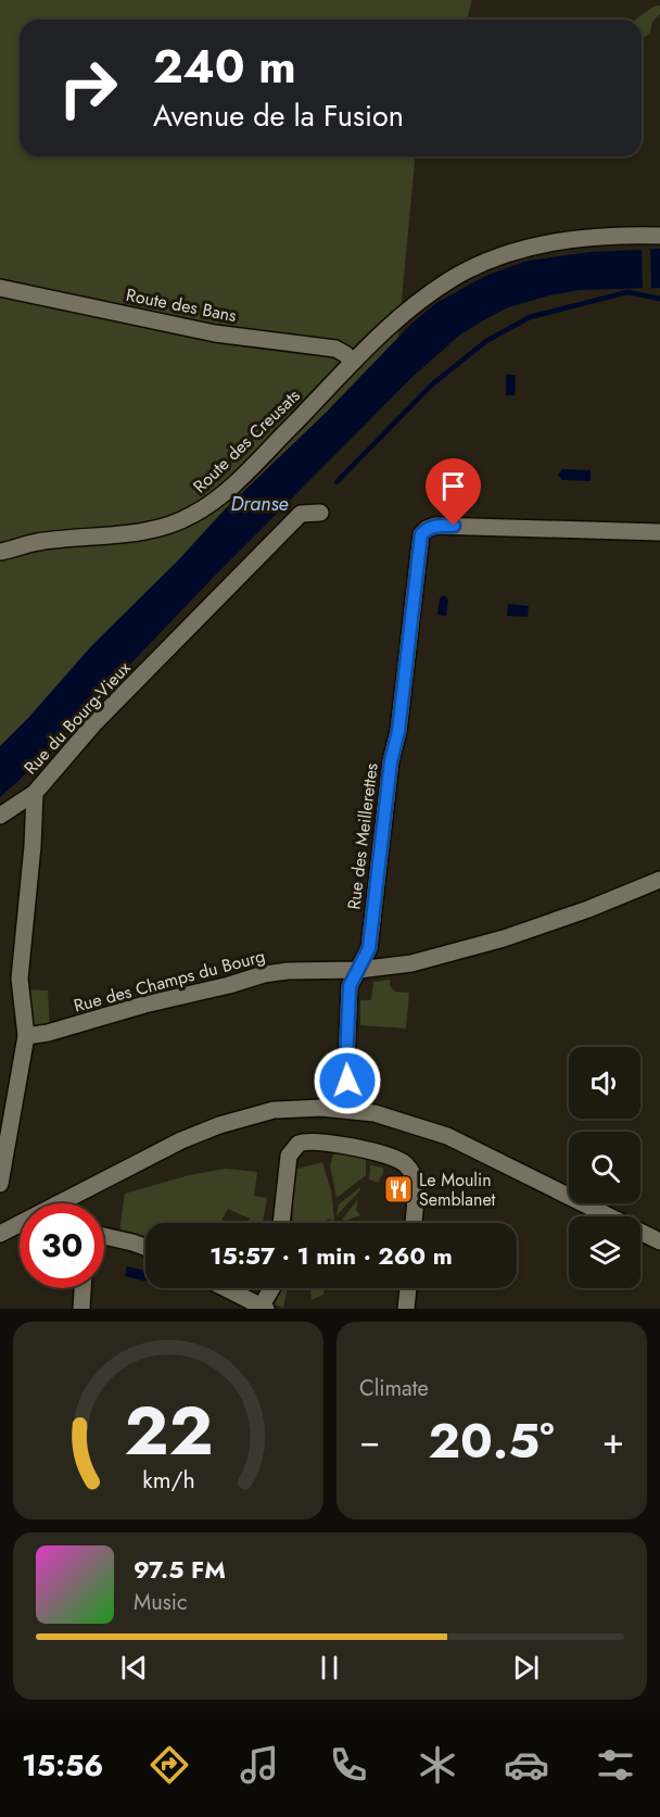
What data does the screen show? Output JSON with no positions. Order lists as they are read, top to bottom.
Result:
{
  "streets": {
    "street": [
      "Route des Bans",
      "Route des Creusats",
      "Rue du Bourg-Vieux",
      "Rue des Meillerettes",
      "Rue des Champs du Bourg"
    ]
  },
  "crossings": [
    ["Route des Bans", "Route des Creusats"],
    ["Rue du Bourg-Vieux", "Rue des Champs du Bourg"],
    ["Rue des Meillerettes", "Rue des Champs du Bourg"]
  ],
  "water": ["Dranse"],
  "places": {
    "restaurant": ["Le Moulin Semblanet"]
  },
  "page": {
    "turn": ["240 m", "Avenue de la Fusion"],
    "limit": "30",
    "trip": "15:57 · 1 min · 260 m",
    "tile": "Climate",
    "heat": ["−", "20.5°", "+"],
    "song": ["97.5 FM", "Music"],
    "tabs": "15:56",
    "gauge": ["22", "km/h"]
  }
}
